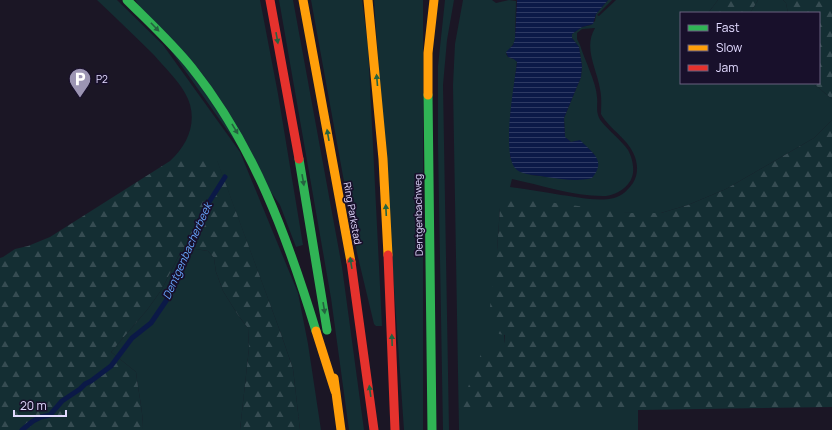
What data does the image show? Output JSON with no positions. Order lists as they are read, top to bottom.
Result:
{
  "streets": {
    "main road": ["Ring Parkstad", "Dentgenbachweg"]
  },
  "water": ["Dentgenbacherbeek"],
  "places": {
    "parking": ["P2"]
  },
  "legend": ["Fast", "Slow", "Jam"],
  "scale_bar": "20 m"
}
